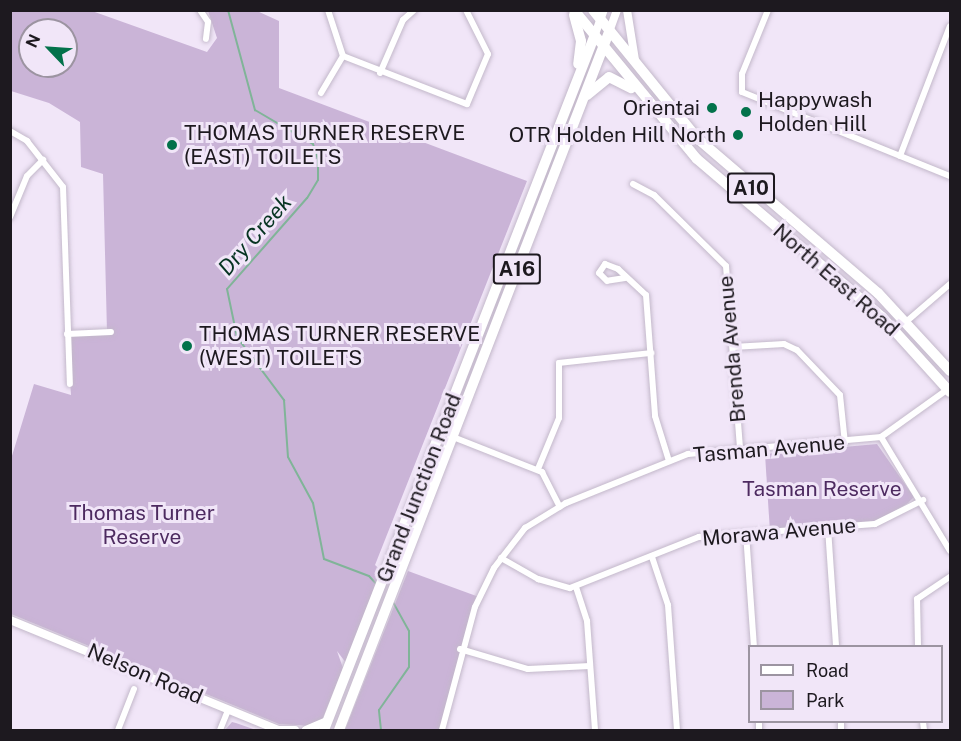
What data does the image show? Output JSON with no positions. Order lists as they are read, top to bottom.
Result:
{
  "streets": {
    "highway": [
      "A10",
      "A16",
      "North East Road",
      "Grand Junction Road"
    ],
    "main road": ["Nelson Road"],
    "street": ["Brenda Avenue", "Tasman Avenue", "Morawa Avenue"]
  },
  "crossings": [
    ["North East Road", "Tasman Avenue"],
    ["North East Road", "Grand Junction Road"],
    ["Brenda Avenue", "Tasman Avenue"]
  ],
  "water": ["Dry Creek"],
  "parks": ["Tasman Reserve", "Thomas Turner Reserve"],
  "places": [
    "Orientai",
    "Happywash Holden Hill",
    "OTR Holden Hill North",
    "THOMAS TURNER RESERVE (EAST) TOILETS",
    "THOMAS TURNER RESERVE (WEST) TOILETS"
  ],
  "legend": ["Road", "Park"],
  "north": "top left"
}
